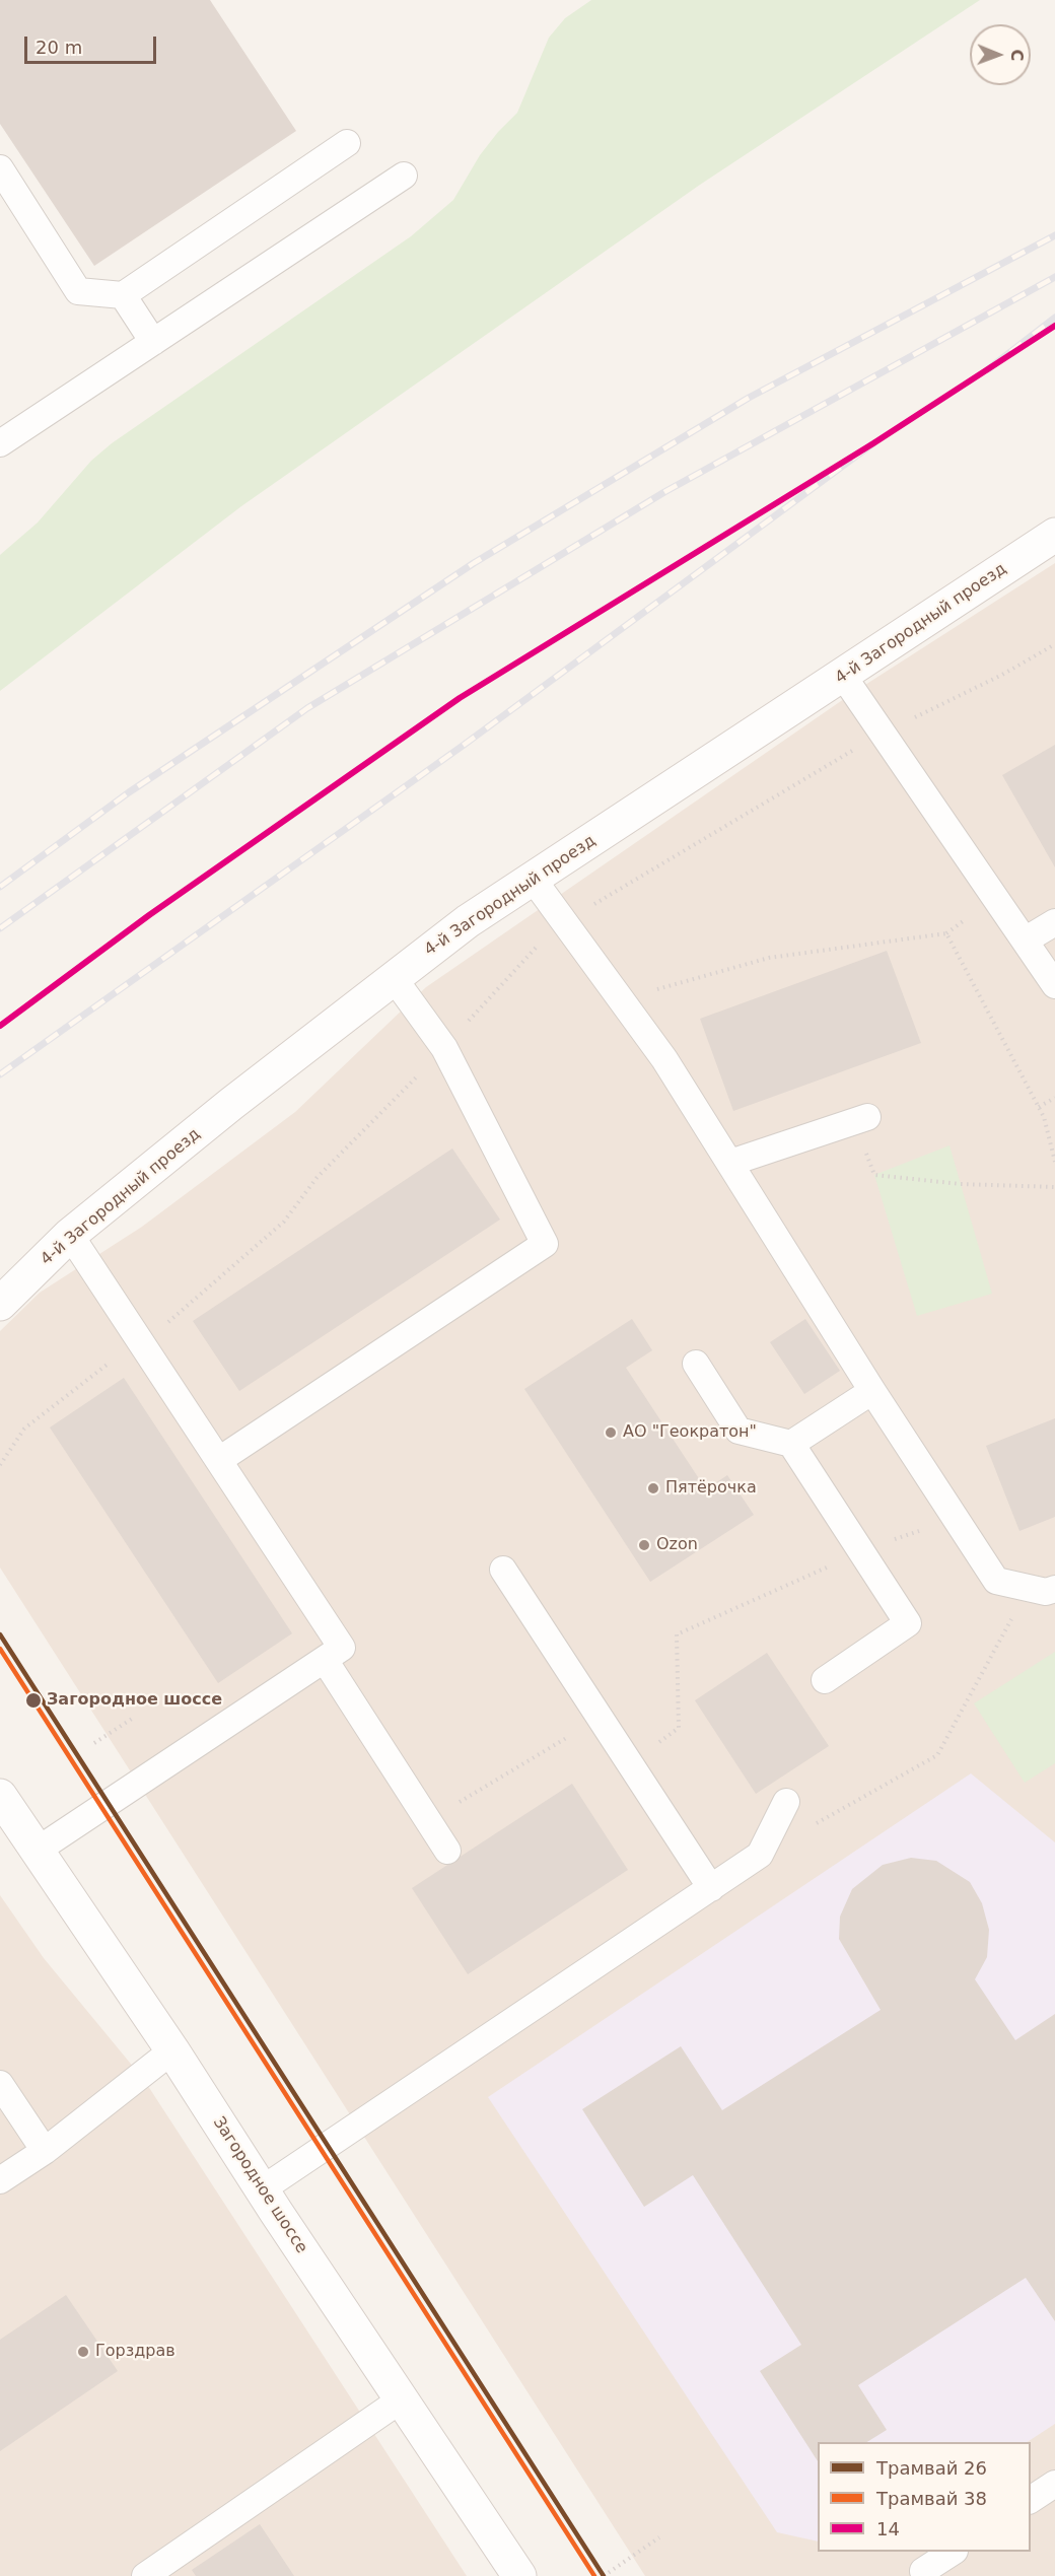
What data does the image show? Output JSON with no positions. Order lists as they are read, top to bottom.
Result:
{
  "streets": {
    "street": ["4-й Загородный проезд", "Загородное шоссе"]
  },
  "places": [
    "АО \"Геократон\"",
    "Пятёрочка",
    "Ozon",
    "Загородное шоссе",
    "Горздрав"
  ],
  "lines": ["transit line 14", "tram line 26", "tram line 38"],
  "legend": ["Трамвай 26", "Трамвай 38", "14"],
  "scale_bar": "20 m",
  "north": "right"
}
